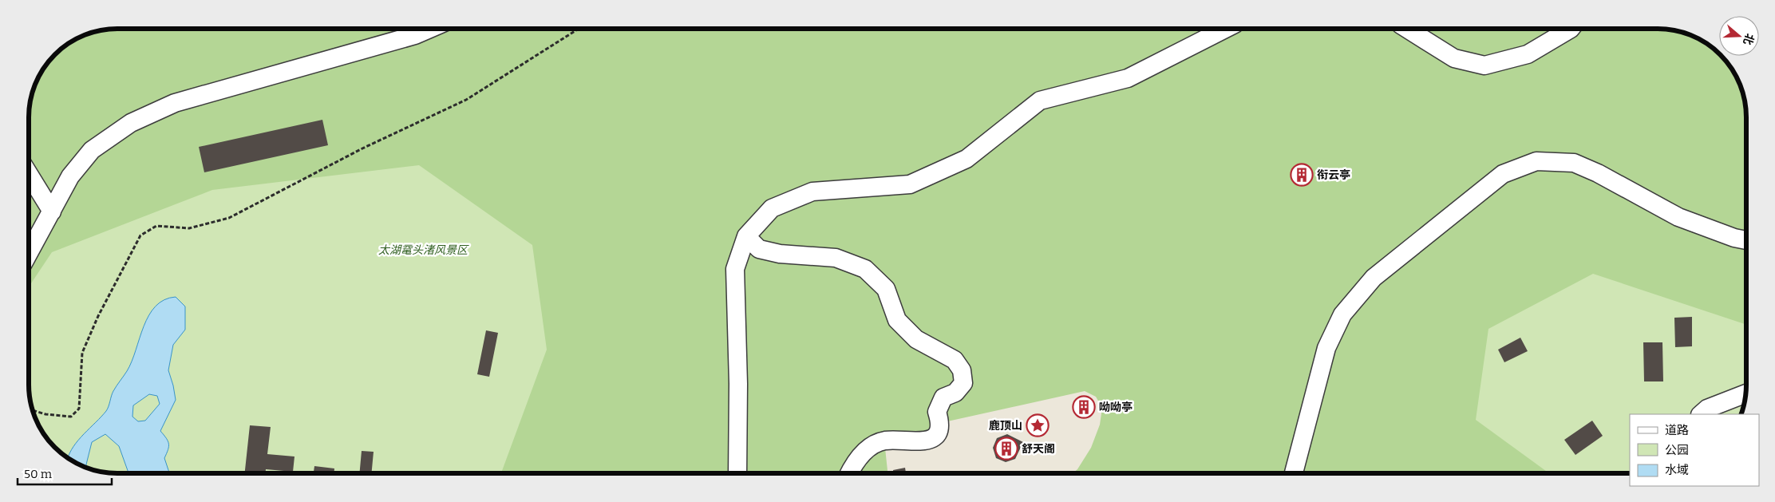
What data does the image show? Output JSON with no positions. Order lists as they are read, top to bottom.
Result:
{
  "parks": ["太湖鼋头渚风景区"],
  "places": {
    "building": ["衔云亭", "呦呦亭", "舒天阁"],
    "place": ["鹿顶山"]
  },
  "legend": ["道路", "公园", "水域"],
  "scale_bar": "50 m",
  "north": "right"
}
